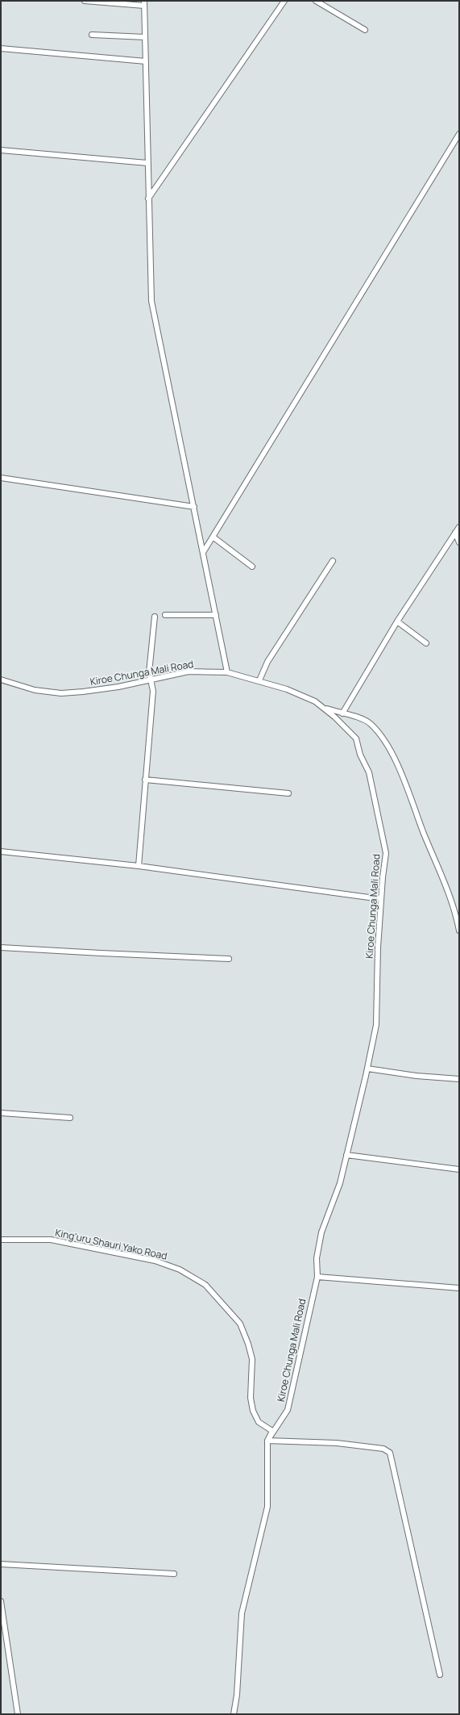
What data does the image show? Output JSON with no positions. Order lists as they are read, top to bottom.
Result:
{
  "streets": {
    "street": ["Kiroe Chunga Mali Road", "King'uru Shauri Yako Road"]
  },
  "crossings": [
    ["Kiroe Chunga Mali Road", "King'uru Shauri Yako Road"]
  ]
}
